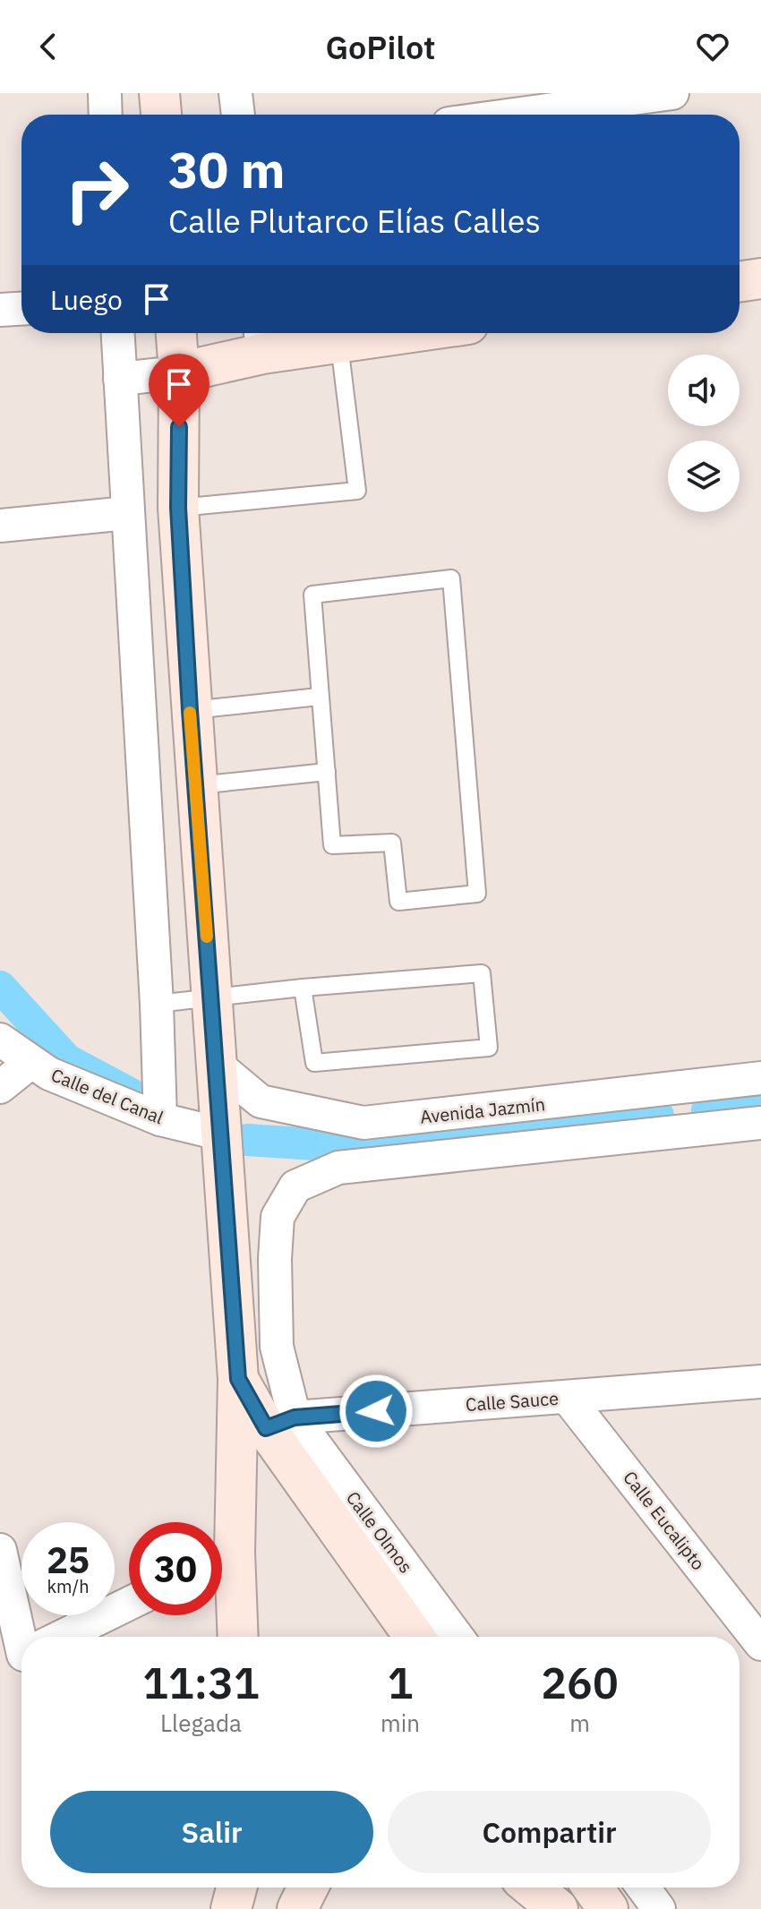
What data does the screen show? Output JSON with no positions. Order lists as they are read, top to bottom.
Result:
{
  "streets": {
    "main road": ["Calle Olmos"],
    "street": [
      "Calle del Canal",
      "Avenida Jazmín",
      "Calle Sauce",
      "Calle Eucalipto"
    ]
  },
  "crossings": [
    ["Calle Sauce", "Calle Eucalipto"],
    ["Calle Sauce", "Calle Olmos"]
  ],
  "page": {
    "header": "GoPilot",
    "turn": ["30 m", "Calle Plutarco Elías Calles"],
    "then": "Luego",
    "speed": "25 km/h",
    "limit": "30",
    "eta": [
      "11:31",
      "Llegada",
      "1",
      "min",
      "260",
      "m"
    ],
    "buttons": ["Salir", "Compartir"]
  }
}
